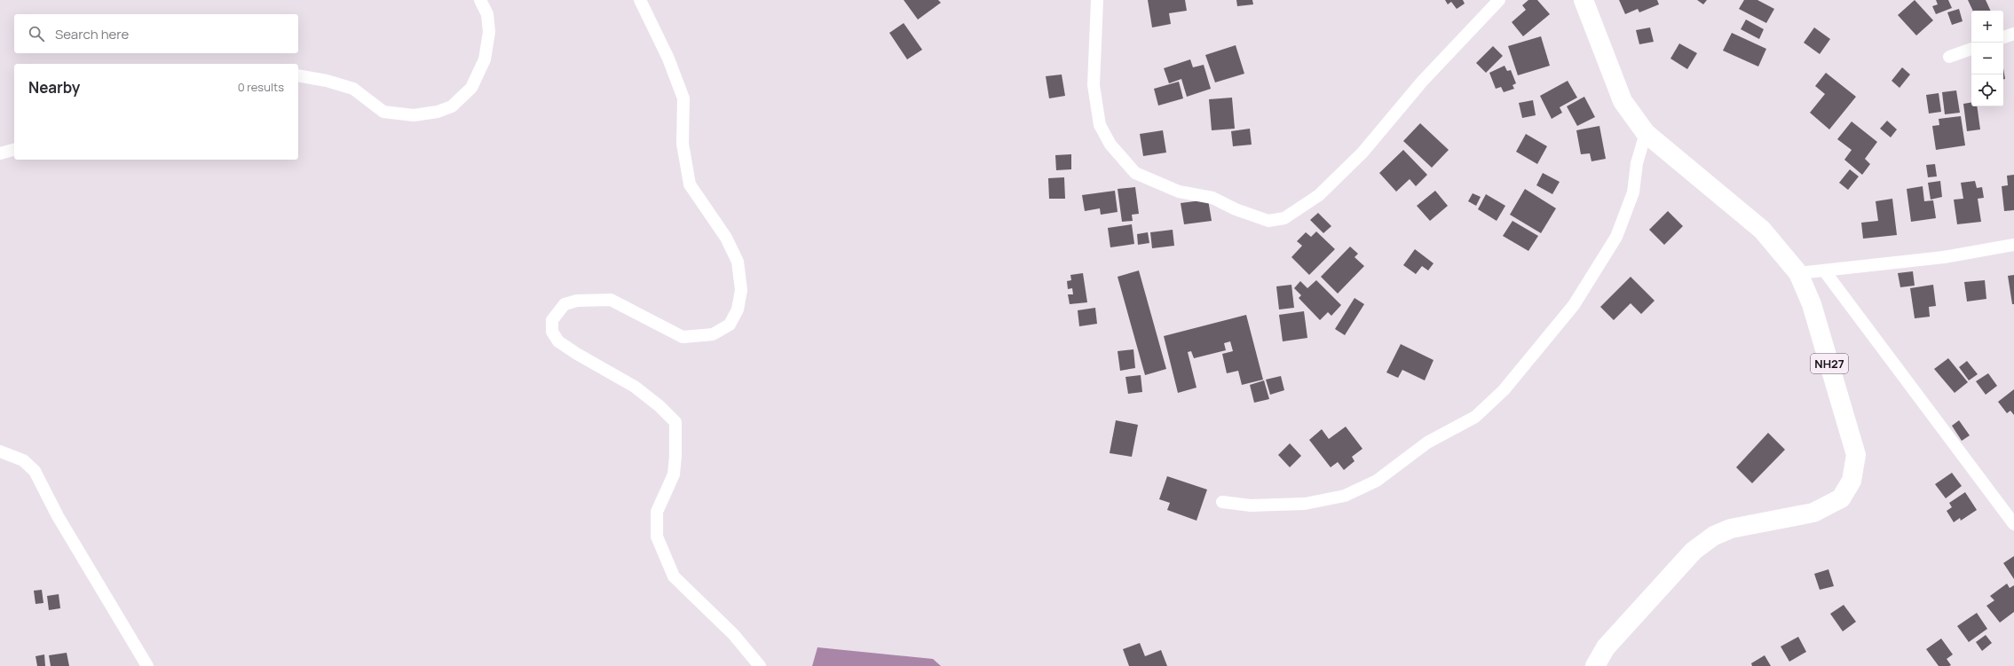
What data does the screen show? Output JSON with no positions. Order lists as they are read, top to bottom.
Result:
{
  "streets": {
    "highway": ["NH27"]
  },
  "page": {
    "map_buttons": ["+", "−"],
    "search": "Search here",
    "heading": ["Nearby", "0 results"]
  }
}
